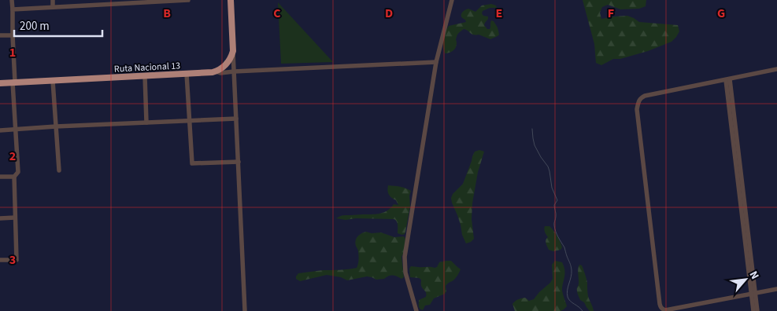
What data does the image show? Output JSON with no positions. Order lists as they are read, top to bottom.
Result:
{
  "streets": {
    "highway": ["Ruta Nacional 13"]
  },
  "scale_bar": "200 m",
  "north": "top right",
  "grid": {
    "columns": [
      "B",
      "C",
      "D",
      "E",
      "F",
      "G"
    ],
    "rows": ["1", "2", "3"]
  }
}
